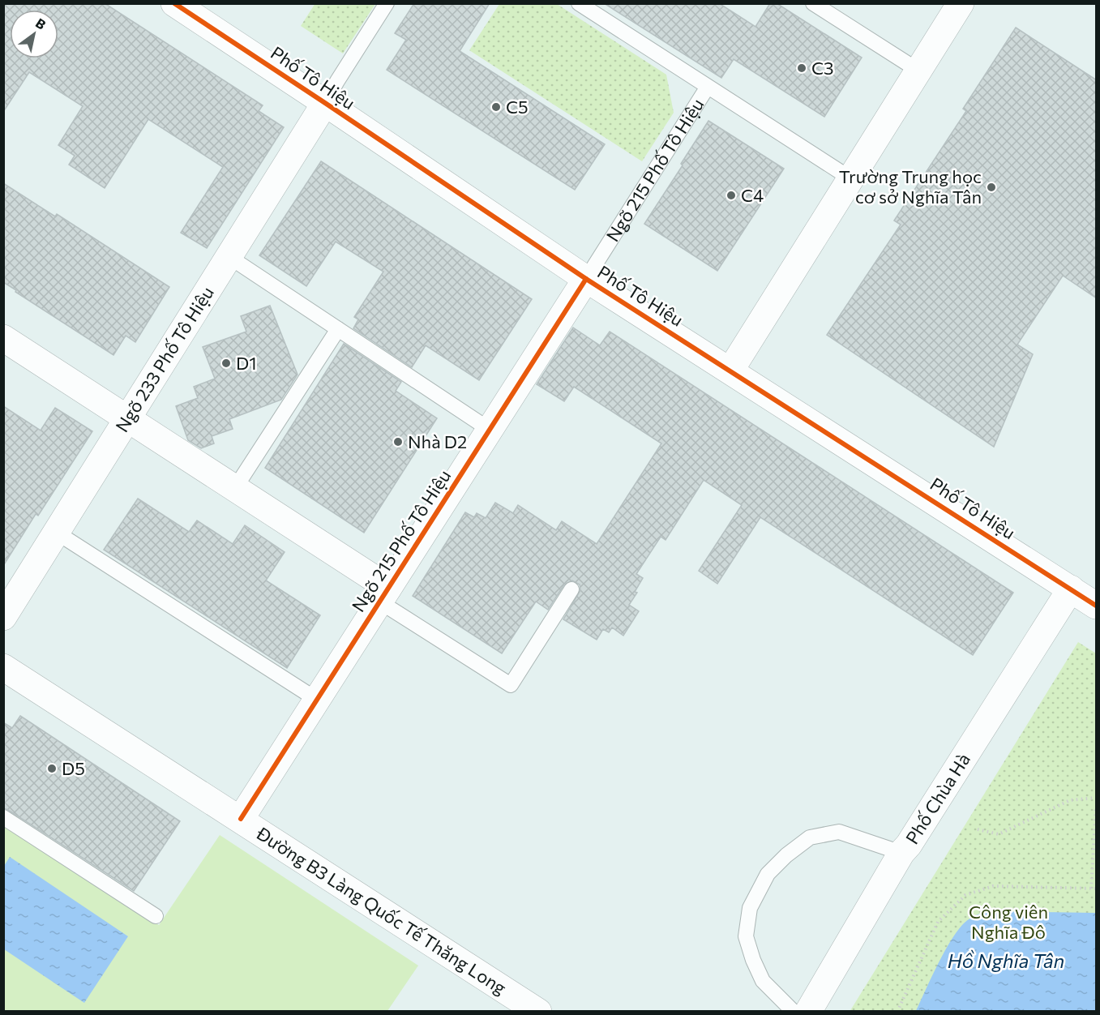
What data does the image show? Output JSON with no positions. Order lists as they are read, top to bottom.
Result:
{
  "streets": {
    "street": [
      "Phố Tô Hiệu",
      "Ngõ 215 Phố Tô Hiệu",
      "Ngõ 233 Phố Tô Hiệu",
      "Phố Chùa Hà",
      "Đường B3 Làng Quốc Tế Thăng Long"
    ]
  },
  "crossings": [
    ["Phố Tô Hiệu", "Ngõ 215 Phố Tô Hiệu"],
    ["Phố Tô Hiệu", "Ngõ 233 Phố Tô Hiệu"],
    ["Phố Tô Hiệu", "Phố Chùa Hà"],
    ["Ngõ 215 Phố Tô Hiệu", "Đường B3 Làng Quốc Tế Thăng Long"]
  ],
  "water": ["Hồ Nghĩa Tân"],
  "parks": ["Công viên Nghĩa Đô"],
  "places": [
    "C3",
    "C5",
    "Trường Trung học cơ sở Nghĩa Tân",
    "C4",
    "D1",
    "Nhà D2",
    "D5"
  ],
  "north": "top right"
}
